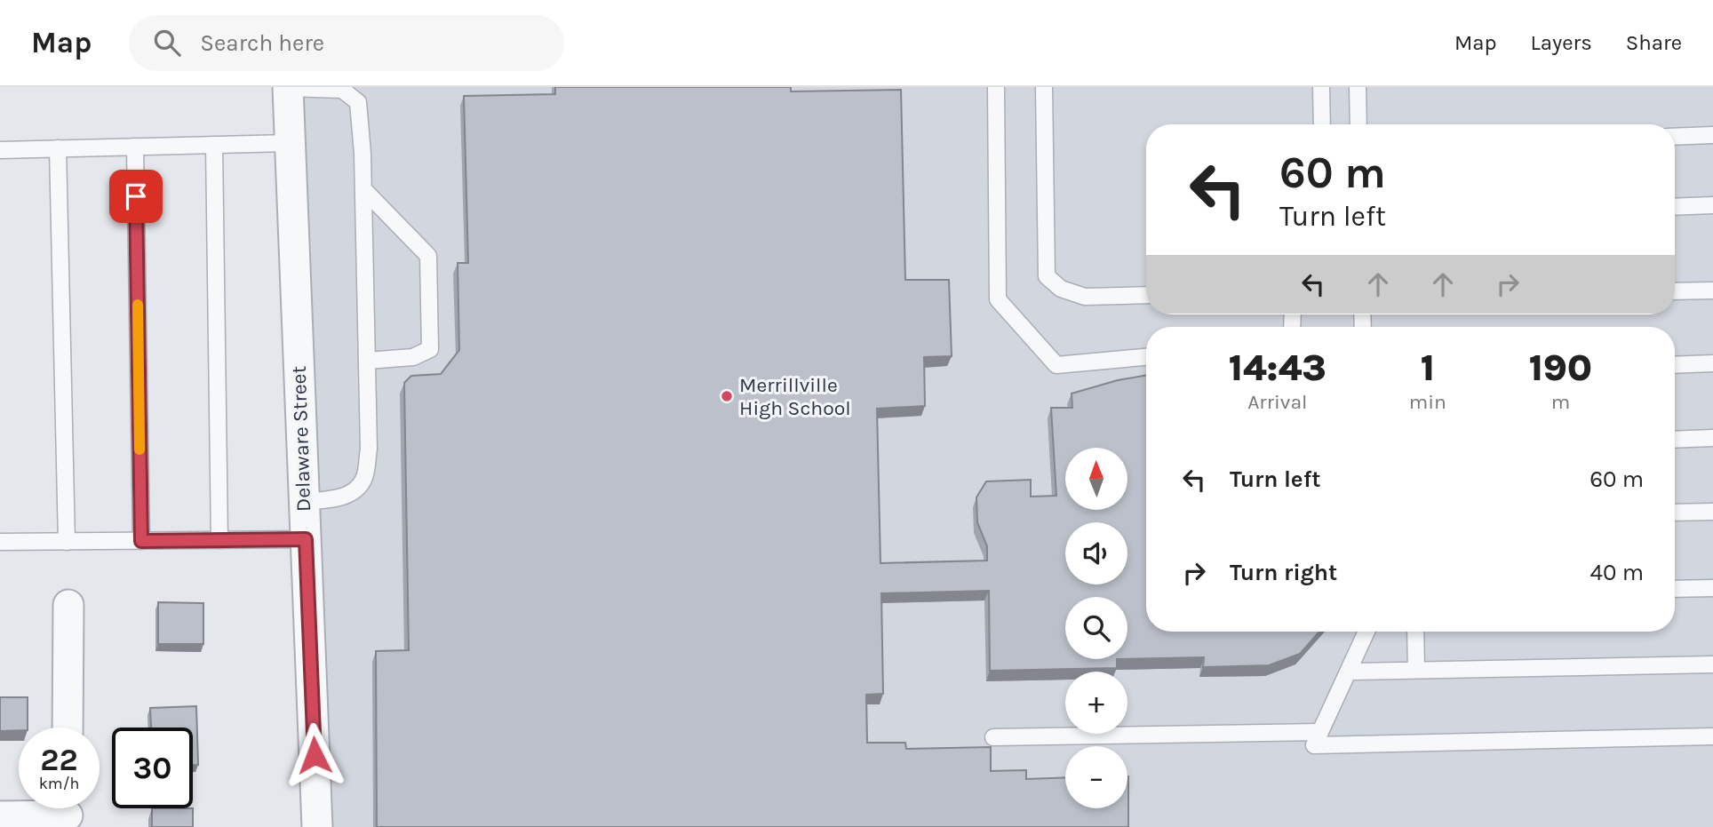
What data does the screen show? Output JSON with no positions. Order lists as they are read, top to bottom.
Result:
{
  "streets": {
    "street": ["Delaware Street"]
  },
  "places": ["Merrillville High School"],
  "north": "top",
  "page": {
    "header": "Map",
    "search": "Search here",
    "nav": ["Map", "Layers", "Share"],
    "turn": ["60 m", "Turn left"],
    "eta": [
      "14:43",
      "Arrival",
      "1",
      "min",
      "190",
      "m"
    ],
    "list": [
      {
        "name": "Turn left",
        "value": "60 m"
      },
      {
        "name": "Turn right",
        "value": "40 m"
      }
    ],
    "map_buttons": ["+", "−"],
    "speed": "22 km/h",
    "limit": "30"
  }
}
